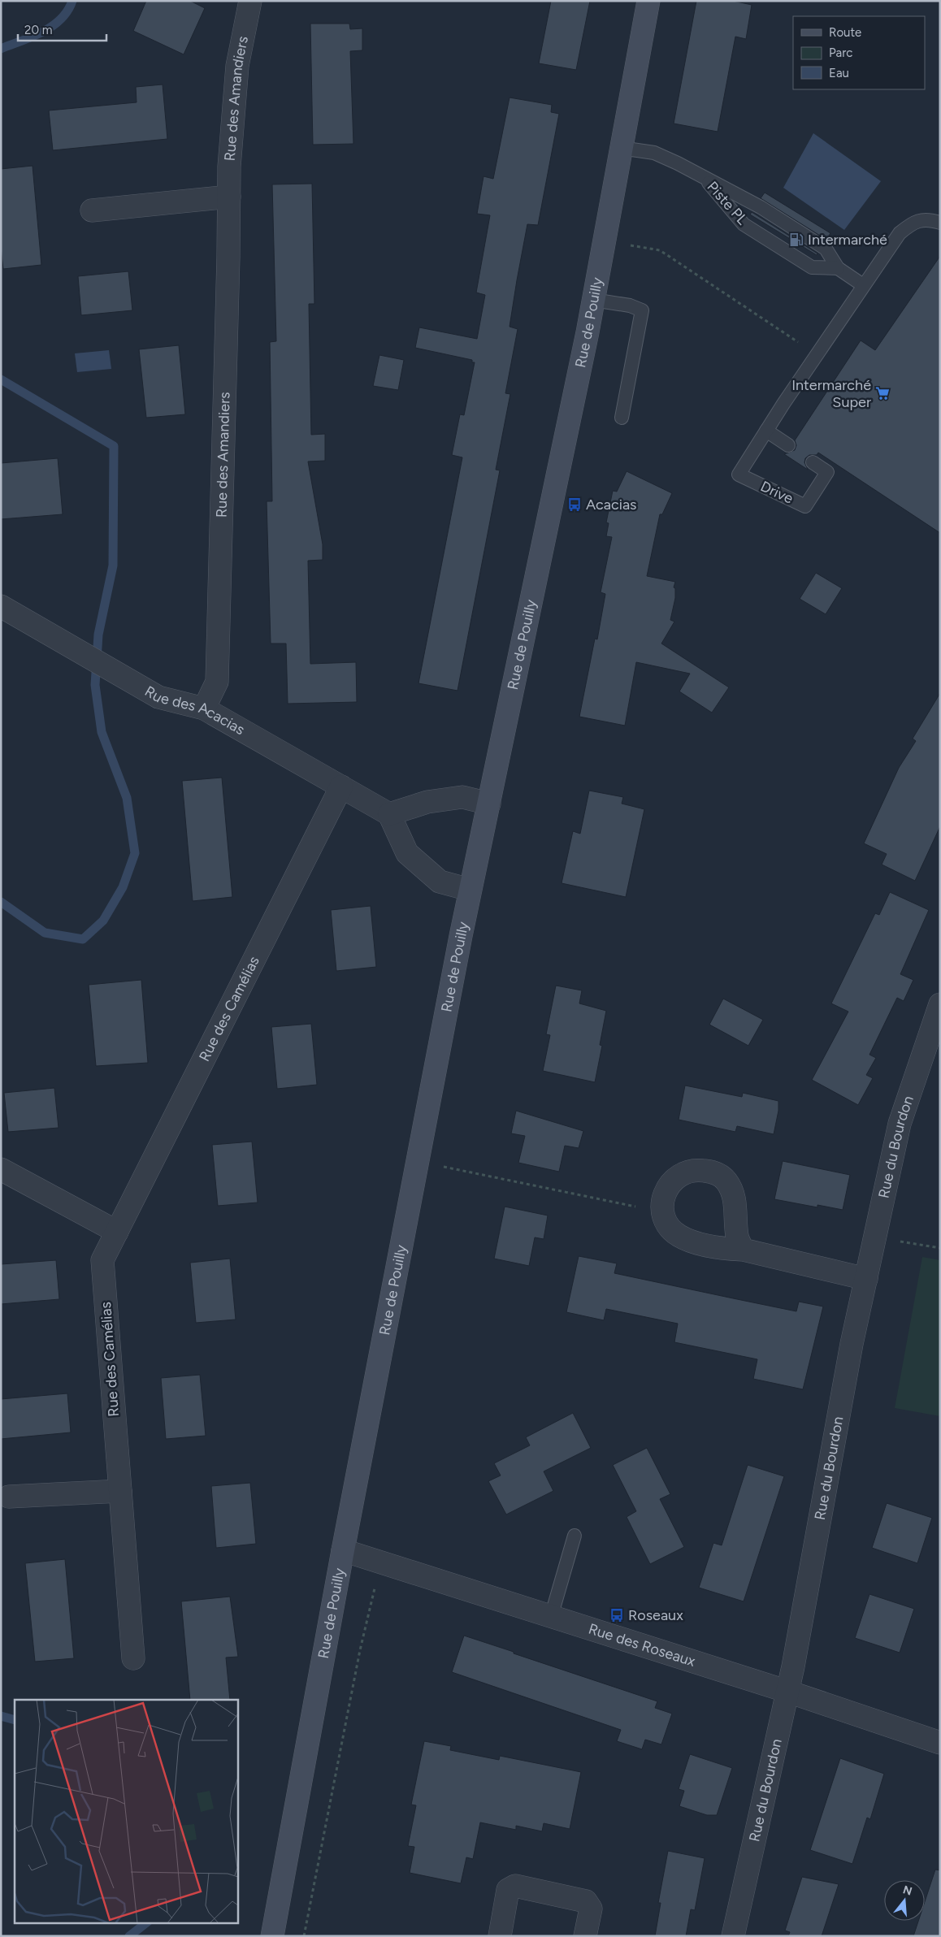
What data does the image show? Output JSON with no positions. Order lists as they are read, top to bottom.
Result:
{
  "streets": {
    "main road": ["Rue de Pouilly"],
    "street": [
      "Rue des Amandiers",
      "Rue des Acacias",
      "Rue des Camélias",
      "Rue du Bourdon",
      "Rue des Roseaux"
    ],
    "lane": ["Piste PL", "Drive"]
  },
  "crossings": [
    ["Rue des Amandiers", "Rue des Acacias"],
    ["Rue de Pouilly", "Rue des Roseaux"],
    ["Rue des Acacias", "Rue des Camélias"],
    ["Rue du Bourdon", "Rue des Roseaux"]
  ],
  "places": {
    "fuel station": ["Intermarché"],
    "supermarket": ["Intermarché Super"],
    "bus stop": ["Acacias", "Roseaux"]
  },
  "legend": ["Route", "Parc", "Eau"],
  "scale_bar": "20 m",
  "north": "top"
}
